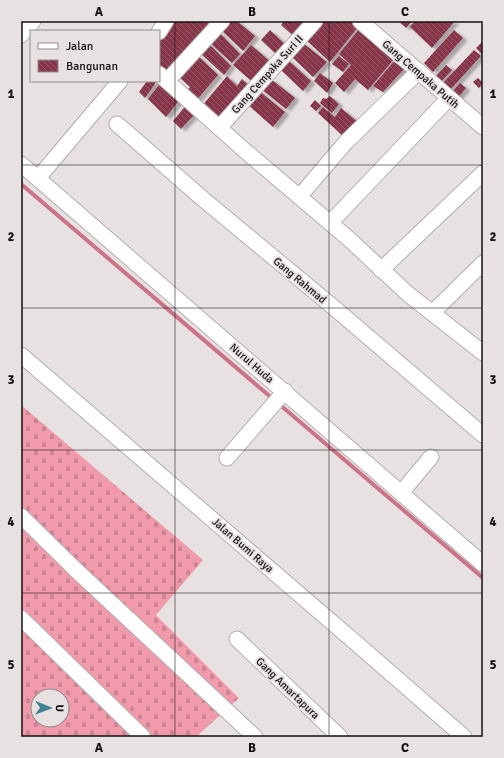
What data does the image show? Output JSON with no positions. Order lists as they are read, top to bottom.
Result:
{
  "streets": {
    "street": [
      "Gang Cempaka Suri II",
      "Gang Cempaka Putih",
      "Gang Rahmad",
      "Nurul Huda",
      "Jalan Bumi Raya",
      "Gang Amartapura"
    ]
  },
  "legend": ["Jalan", "Bangunan"],
  "north": "right",
  "grid": {
    "columns": ["A", "B", "C"],
    "rows": [
      "1",
      "2",
      "3",
      "4",
      "5"
    ]
  }
}
